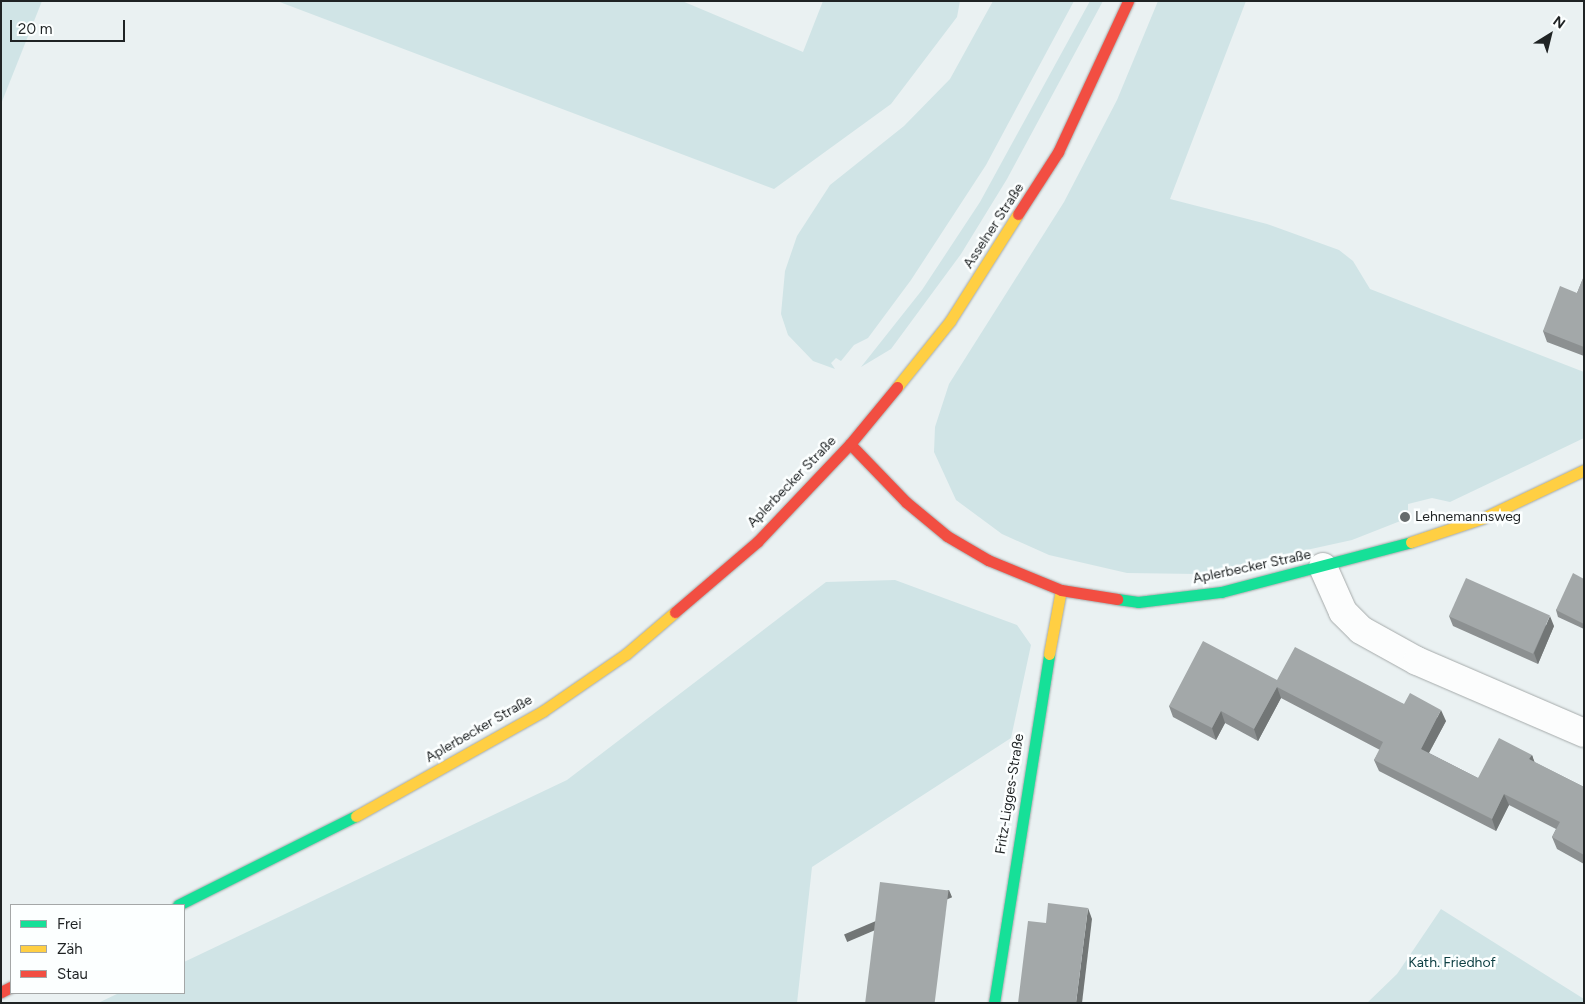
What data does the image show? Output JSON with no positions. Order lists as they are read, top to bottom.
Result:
{
  "streets": {
    "main road": ["Asselner Straße", "Aplerbecker Straße", "Fritz-Ligges-Straße"]
  },
  "crossings": [
    ["Asselner Straße", "Aplerbecker Straße"],
    ["Aplerbecker Straße", "Fritz-Ligges-Straße"]
  ],
  "parks": ["Kath. Friedhof"],
  "places": ["Lehnemannsweg"],
  "legend": ["Frei", "Zäh", "Stau"],
  "scale_bar": "20 m",
  "north": "top right"
}
